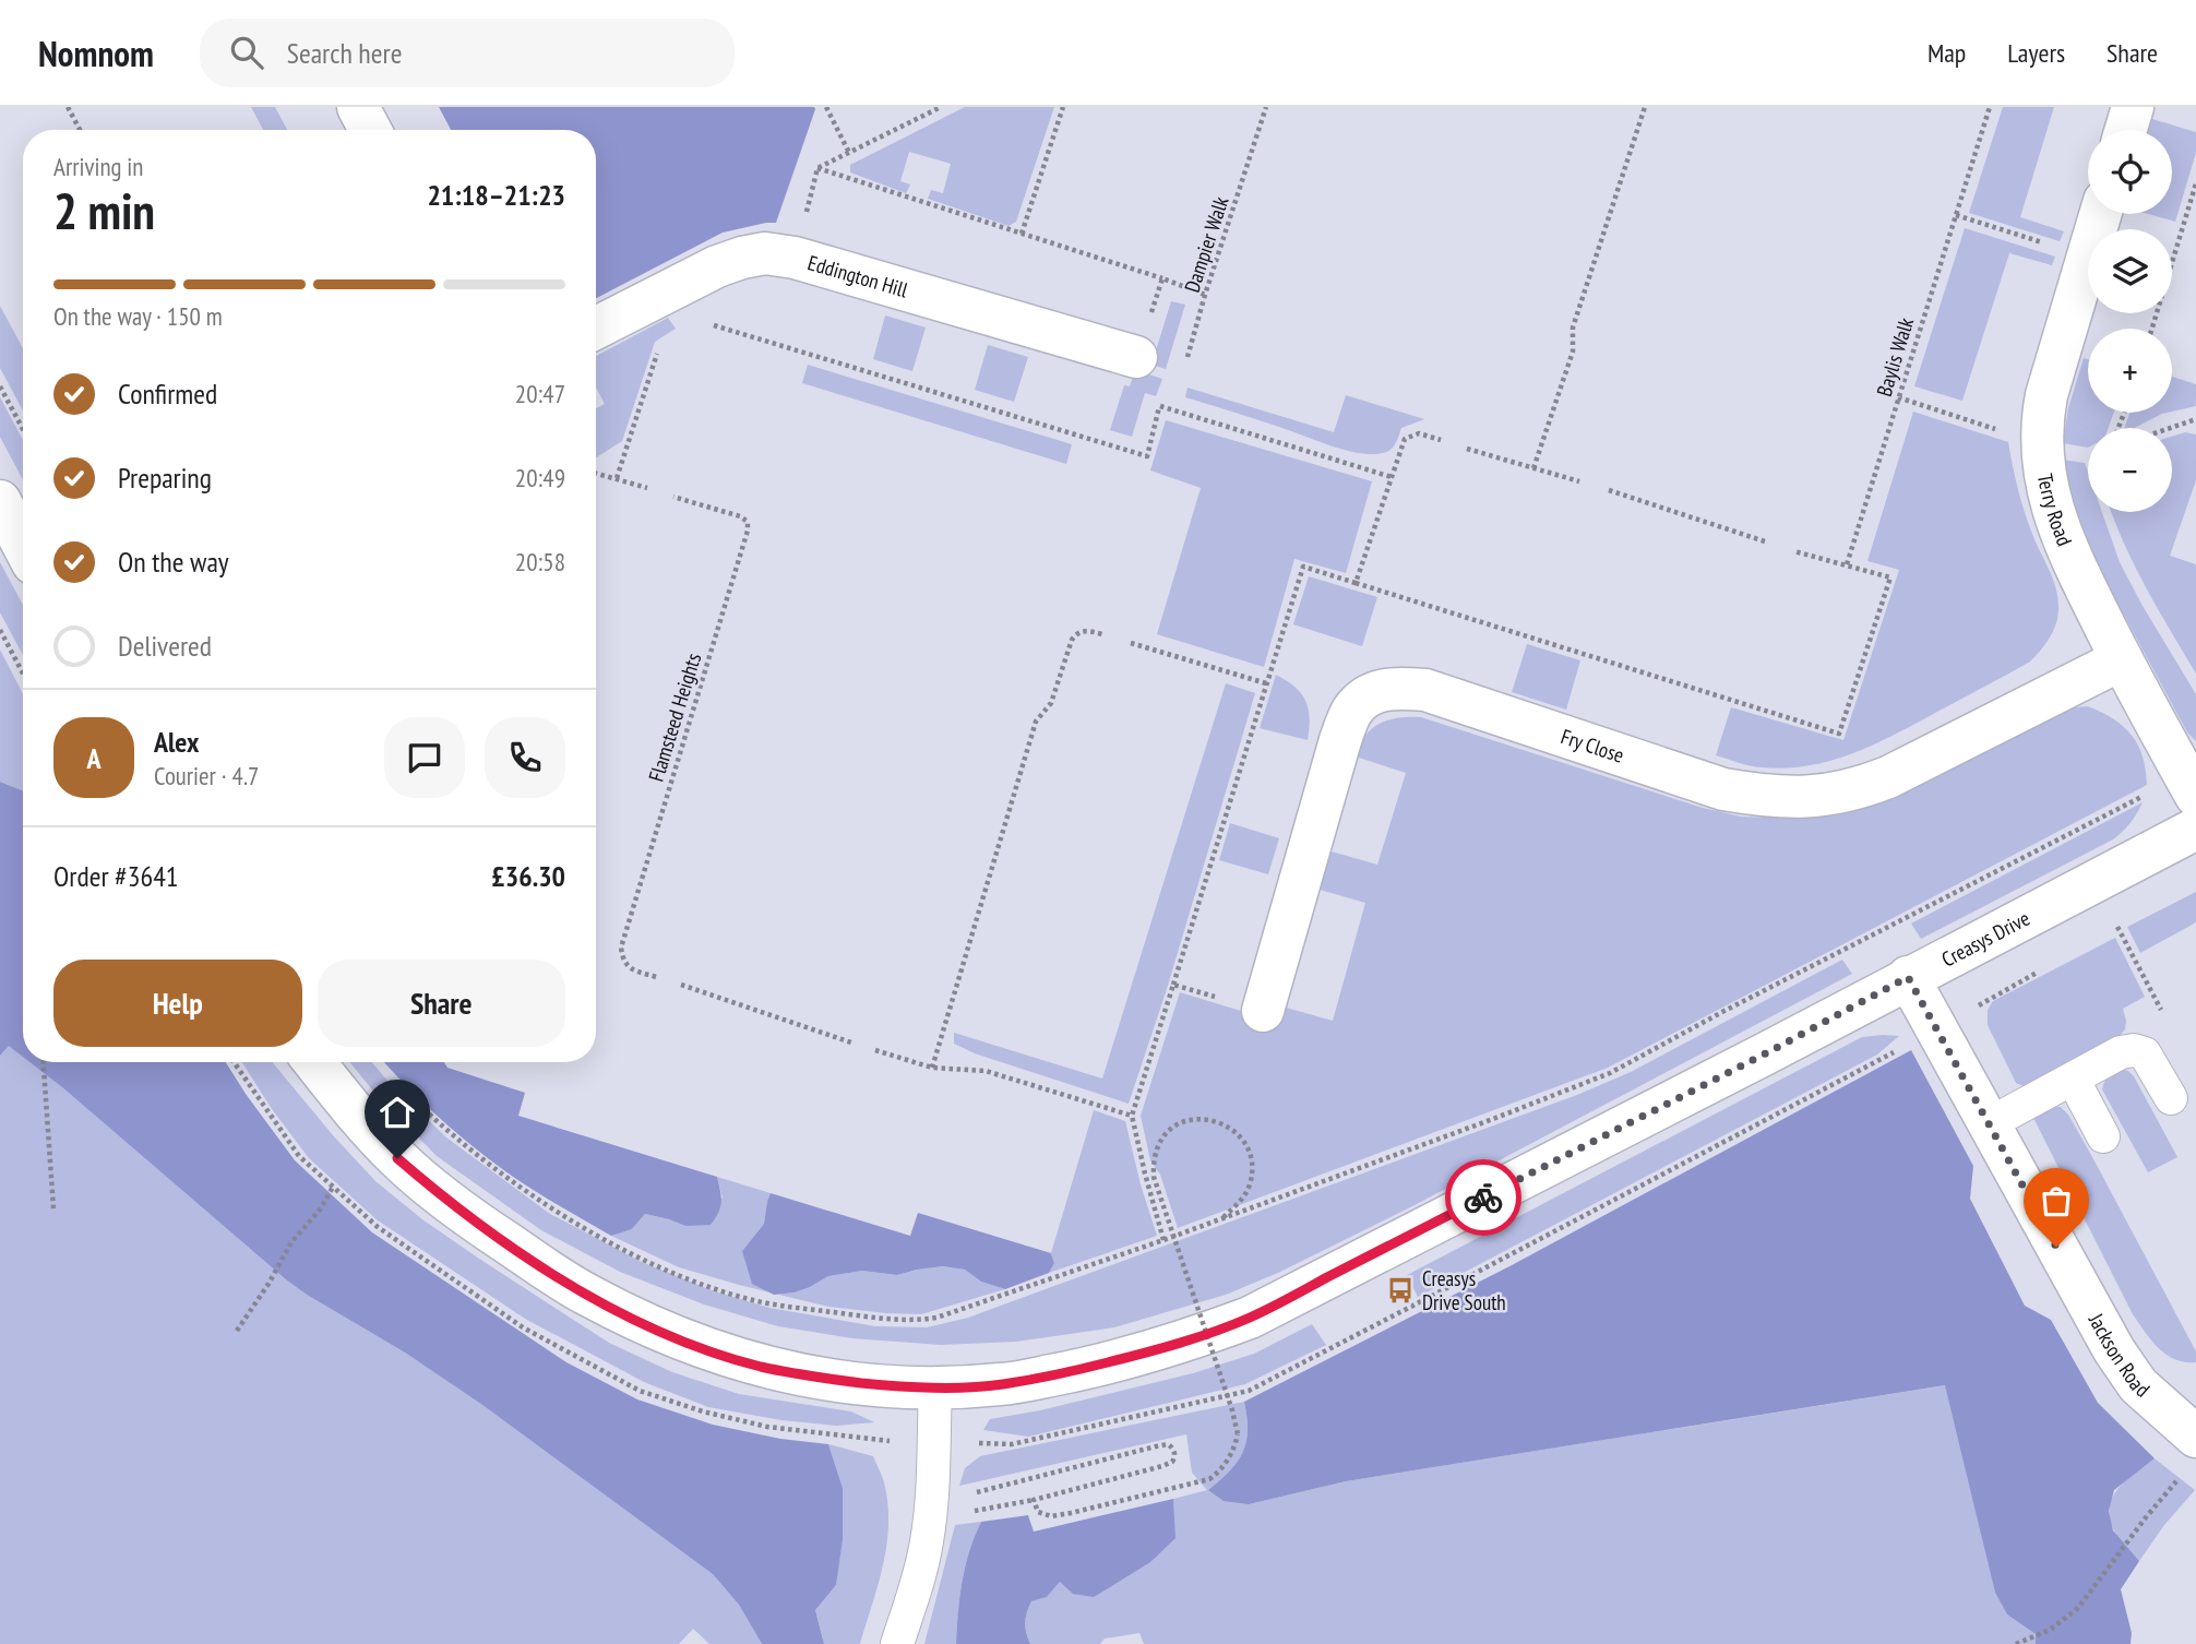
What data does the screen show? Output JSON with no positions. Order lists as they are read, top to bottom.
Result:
{
  "streets": {
    "street": [
      "Eddington Hill",
      "Terry Road",
      "Fry Close",
      "Creasys Drive",
      "Jackson Road"
    ],
    "path": ["Dampier Walk", "Baylis Walk", "Flamsteed Heights"]
  },
  "crossings": [
    ["Terry Road", "Fry Close"],
    ["Creasys Drive", "Jackson Road"]
  ],
  "places": {
    "bus stop": ["Creasys Drive South"]
  },
  "page": {
    "header": "Nomnom",
    "search": "Search here",
    "nav": ["Map", "Layers", "Share"],
    "map_buttons": ["+", "−"],
    "heading": ["2 min", "Arriving in", "21:18–21:23"],
    "panel": [
      "Alex",
      "Courier · 4.7",
      "Order #3641",
      "£36.30"
    ],
    "bar": "On the way · 150 m",
    "list": [
      ["Confirmed", "20:47"],
      ["Preparing", "20:49"],
      ["On the way", "20:58"],
      "Delivered"
    ],
    "round": "A",
    "buttons": ["Help", "Share"]
  }
}
